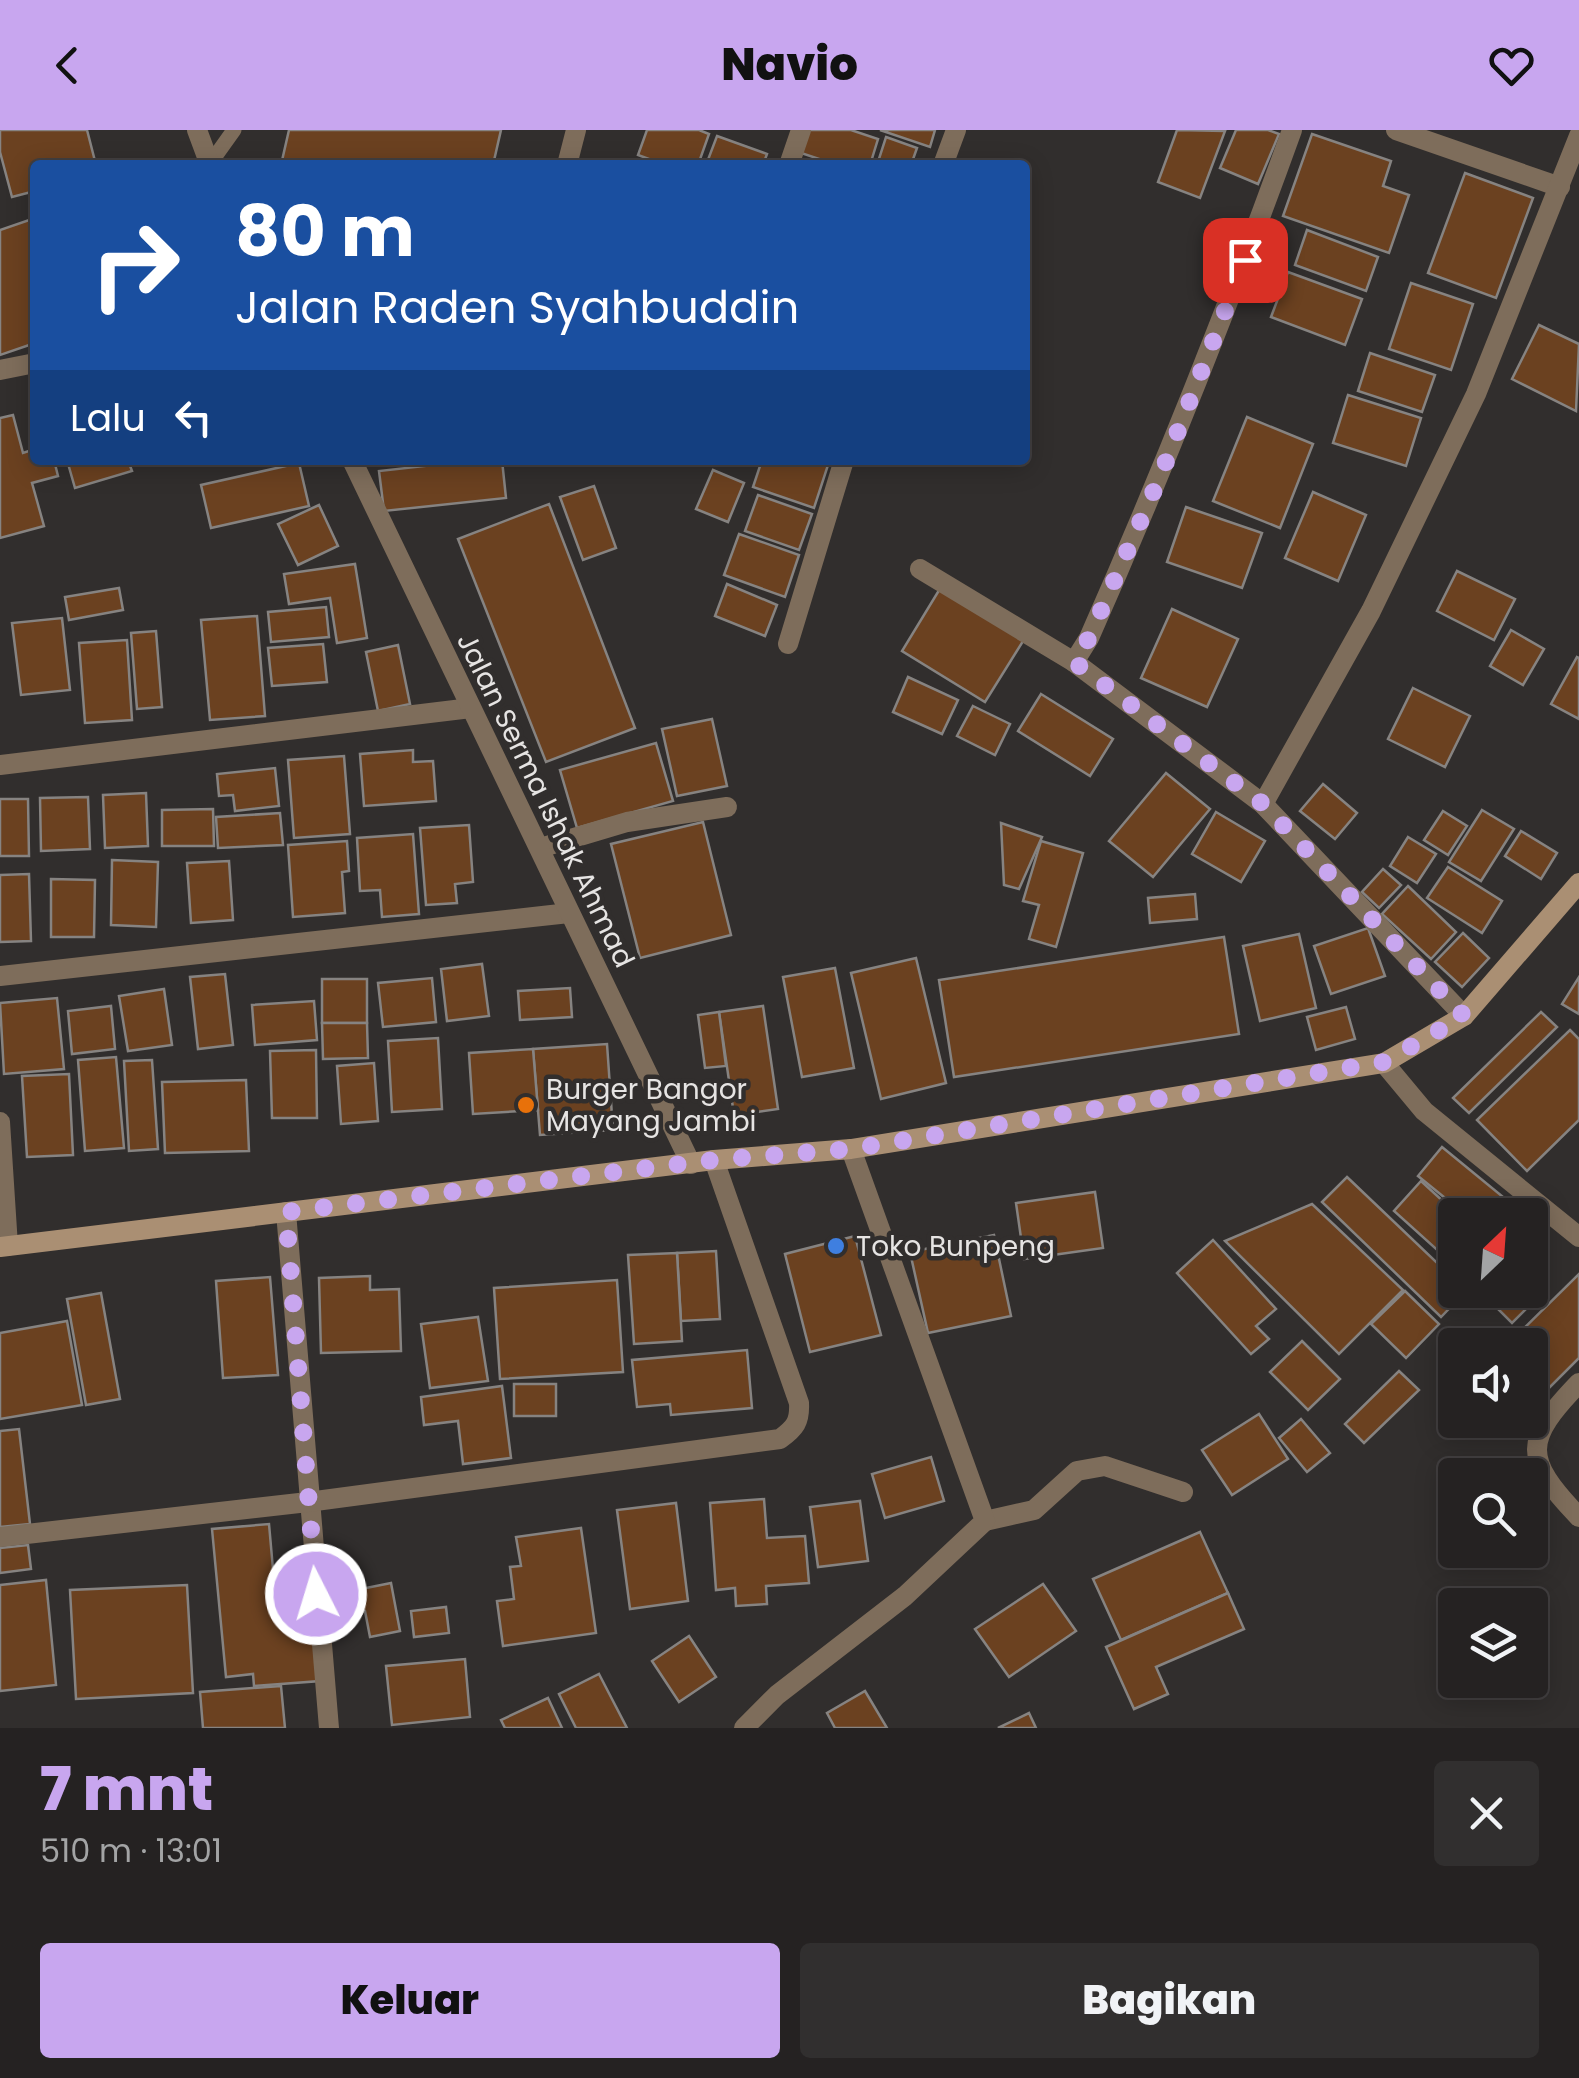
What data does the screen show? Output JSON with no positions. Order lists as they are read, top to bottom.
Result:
{
  "streets": {
    "street": ["Jalan Serma Ishak Ahmad"]
  },
  "places": ["Burger Bangor Mayang Jambi", "Toko Bunpeng"],
  "north": "top right",
  "page": {
    "header": "Navio",
    "turn": ["80 m", "Jalan Raden Syahbuddin"],
    "then": "Lalu",
    "heading": ["7 mnt", "510 m · 13:01"],
    "buttons": ["Keluar", "Bagikan"]
  }
}
